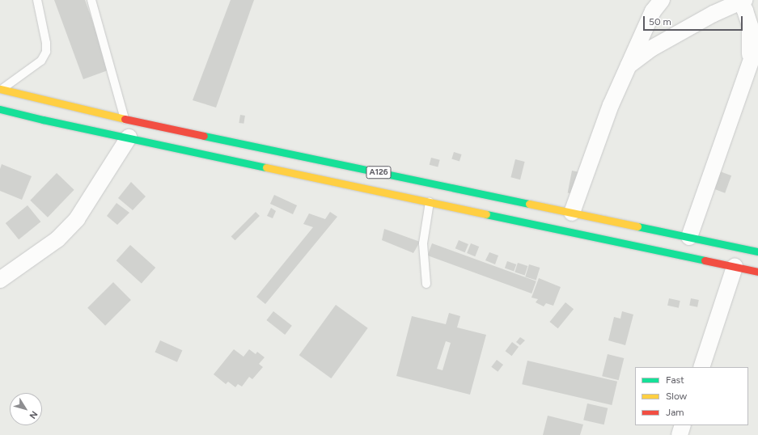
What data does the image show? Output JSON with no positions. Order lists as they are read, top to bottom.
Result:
{
  "streets": {
    "highway": ["A126"]
  },
  "legend": ["Fast", "Slow", "Jam"],
  "scale_bar": "50 m",
  "north": "bottom right"
}
